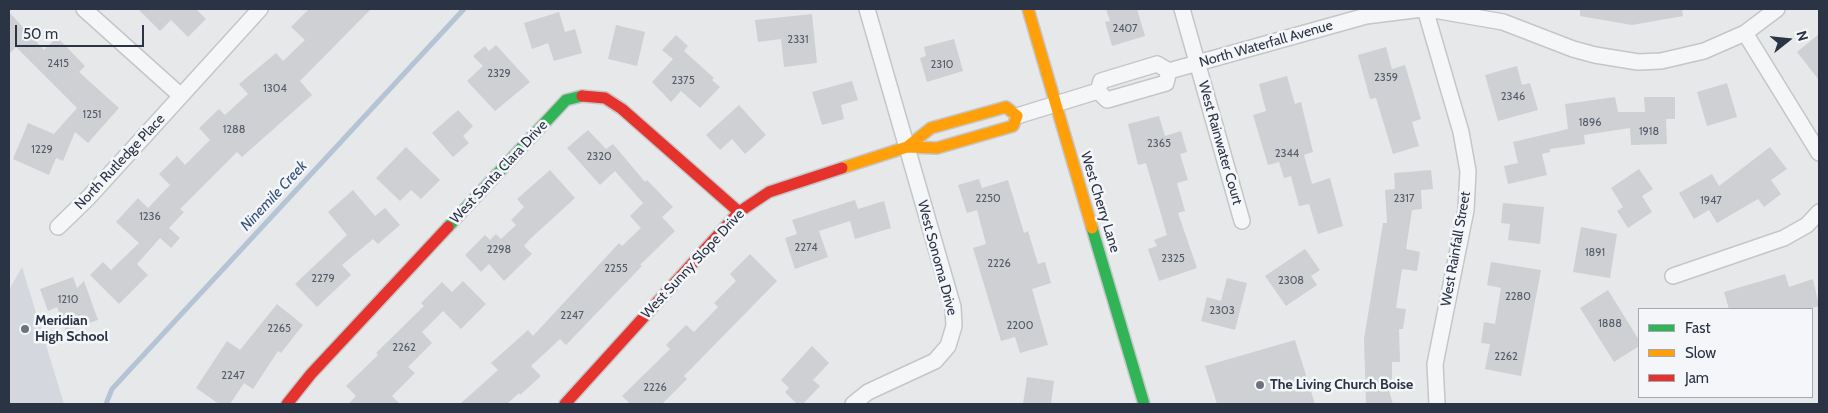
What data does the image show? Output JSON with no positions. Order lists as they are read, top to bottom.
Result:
{
  "streets": {
    "street": [
      "North Waterfall Avenue",
      "West Rainwater Court",
      "North Rutledge Place",
      "West Santa Clara Drive",
      "West Cherry Lane",
      "West Rainfall Street",
      "West Sonoma Drive",
      "West Sunny Slope Drive"
    ]
  },
  "crossings": [
    ["North Waterfall Avenue", "West Rainwater Court"],
    ["North Waterfall Avenue", "West Cherry Lane"],
    ["North Waterfall Avenue", "West Rainfall Street"],
    ["North Waterfall Avenue", "West Sunny Slope Drive"],
    ["West Santa Clara Drive", "West Sunny Slope Drive"],
    ["West Cherry Lane", "West Sunny Slope Drive"],
    ["West Sonoma Drive", "West Sunny Slope Drive"]
  ],
  "water": ["Ninemile Creek"],
  "places": ["Meridian High School", "The Living Church Boise"],
  "house_numbers": [
    "2407",
    "2331",
    "2415",
    "2310",
    "2329",
    "2359",
    "2375",
    "1304",
    "2346",
    "1251",
    "1896",
    "1288",
    "1918",
    "2365",
    "1229",
    "2344",
    "2320",
    "2250",
    "2317",
    "1947",
    "1236",
    "2274",
    "2298",
    "1891",
    "2325",
    "2226",
    "2255",
    "2279",
    "2308",
    "2280",
    "1210",
    "2303",
    "2247",
    "1888",
    "2200",
    "2265",
    "2262",
    "2262",
    "2247",
    "2226"
  ],
  "legend": ["Fast", "Slow", "Jam"],
  "scale_bar": "50 m",
  "north": "right"
}
